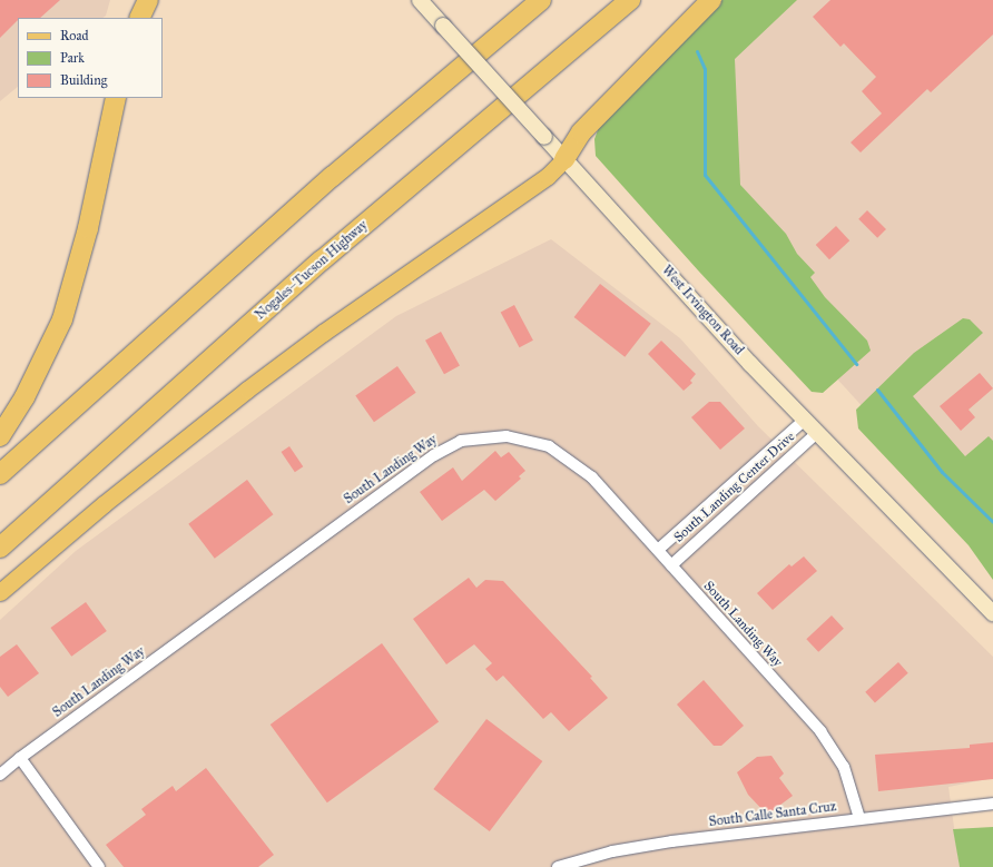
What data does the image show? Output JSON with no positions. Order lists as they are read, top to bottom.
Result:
{
  "streets": {
    "highway": ["Nogales–Tucson Highway"],
    "main road": ["West Irvington Road"],
    "street": ["South Landing Way", "South Landing Center Drive", "South Calle Santa Cruz"]
  },
  "crossings": [
    ["West Irvington Road", "South Landing Center Drive"],
    ["South Landing Way", "South Landing Center Drive"],
    ["South Landing Way", "South Calle Santa Cruz"]
  ],
  "legend": ["Road", "Park", "Building"]
}
